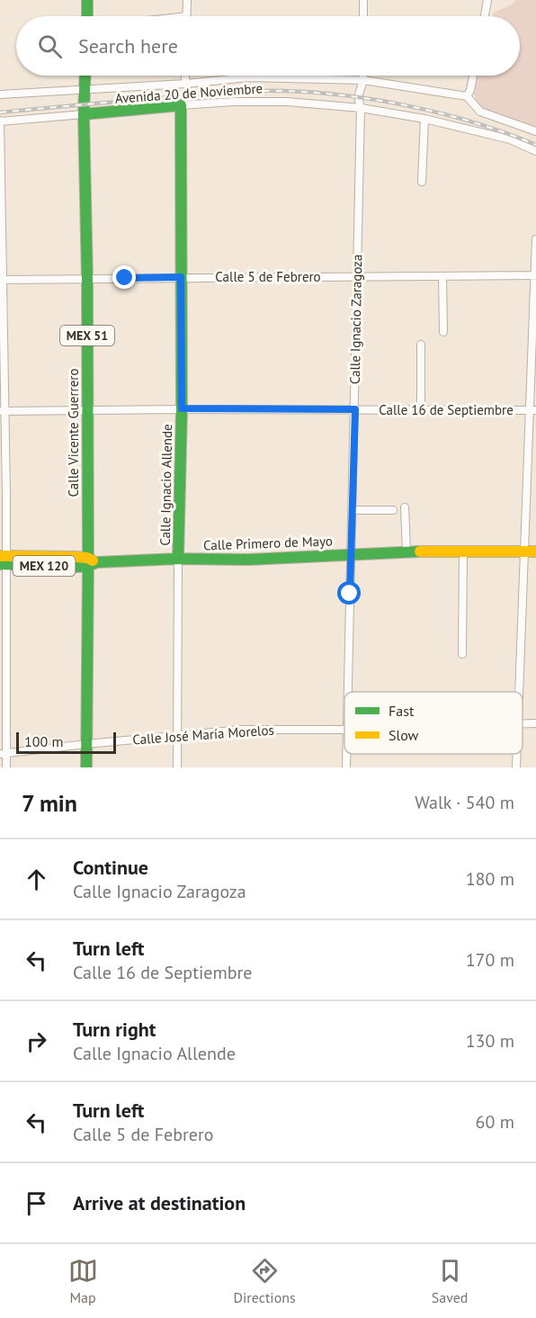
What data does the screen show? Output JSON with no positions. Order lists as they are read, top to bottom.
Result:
{
  "streets": {
    "main road": [
      "Avenida 20 de Noviembre",
      "MEX 51",
      "Calle Vicente Guerrero",
      "Calle Ignacio Allende",
      "Calle Primero de Mayo",
      "MEX 120"
    ],
    "street": [
      "Calle 5 de Febrero",
      "Calle Ignacio Zaragoza",
      "Calle 16 de Septiembre",
      "Calle José María Morelos"
    ]
  },
  "crossings": [
    ["Avenida 20 de Noviembre", "Calle Ignacio Zaragoza"],
    ["Avenida 20 de Noviembre", "Calle Vicente Guerrero"],
    ["Avenida 20 de Noviembre", "Calle Ignacio Allende"],
    ["Calle 5 de Febrero", "Calle Ignacio Zaragoza"],
    ["Calle 5 de Febrero", "Calle Vicente Guerrero"],
    ["Calle 5 de Febrero", "Calle Ignacio Allende"],
    ["Calle Ignacio Zaragoza", "Calle 16 de Septiembre"],
    ["Calle Ignacio Zaragoza", "Calle Primero de Mayo"],
    ["Calle 16 de Septiembre", "Calle Vicente Guerrero"],
    ["Calle 16 de Septiembre", "Calle Ignacio Allende"],
    ["Calle Vicente Guerrero", "Calle Primero de Mayo"],
    ["Calle Vicente Guerrero", "Calle José María Morelos"],
    ["Calle Ignacio Allende", "Calle Primero de Mayo"],
    ["Calle Ignacio Allende", "Calle José María Morelos"]
  ],
  "legend": ["Fast", "Slow"],
  "scale_bar": "100 m",
  "page": {
    "search": "Search here",
    "scale": "100 m",
    "heading": ["7 min", "Walk · 540 m"],
    "list": [
      ["Continue", "Calle Ignacio Zaragoza", "180 m"],
      ["Turn left", "Calle 16 de Septiembre", "170 m"],
      ["Turn right", "Calle Ignacio Allende", "130 m"],
      ["Turn left", "Calle 5 de Febrero", "60 m"],
      "Arrive at destination"
    ],
    "nav": ["Map", "Directions", "Saved"]
  }
}
